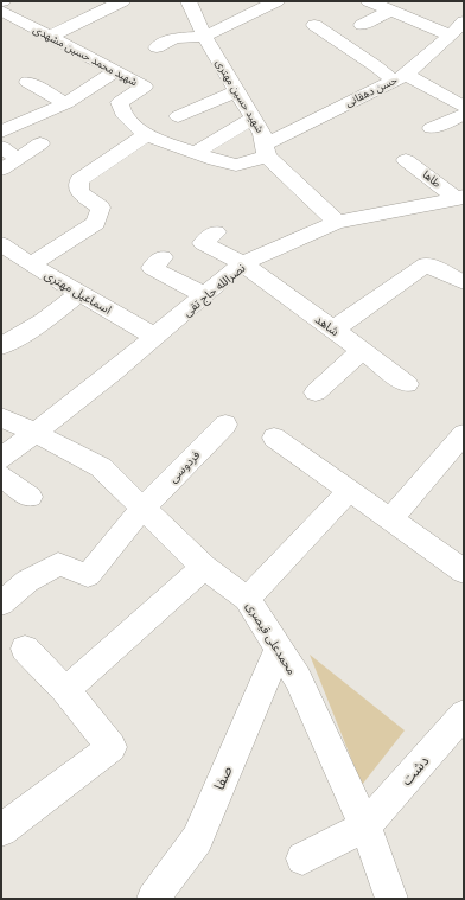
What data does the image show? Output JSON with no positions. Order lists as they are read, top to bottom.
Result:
{
  "streets": {
    "street": [
      "شهید محمد حسین مشهدی",
      "حسن دهقانی",
      "شهید حسین مهتری",
      "طاها",
      "نصرالله حاج تقی",
      "اسماعیل مهتری",
      "شاهد",
      "فردوسی",
      "محمدعلی قیصری",
      "دشت",
      "صفا"
    ]
  },
  "crossings": [
    ["شهید محمد حسین مشهدی", "حسن دهقانی"],
    ["شهید محمد حسین مشهدی", "شهید حسین مهتری"],
    ["حسن دهقانی", "شهید حسین مهتری"],
    ["شهید حسین مهتری", "نصرالله حاج تقی"],
    ["طاها", "نصرالله حاج تقی"],
    ["نصرالله حاج تقی", "اسماعیل مهتری"],
    ["نصرالله حاج تقی", "شاهد"],
    ["نصرالله حاج تقی", "محمدعلی قیصری"],
    ["فردوسی", "محمدعلی قیصری"],
    ["محمدعلی قیصری", "دشت"],
    ["محمدعلی قیصری", "صفا"]
  ]
}
